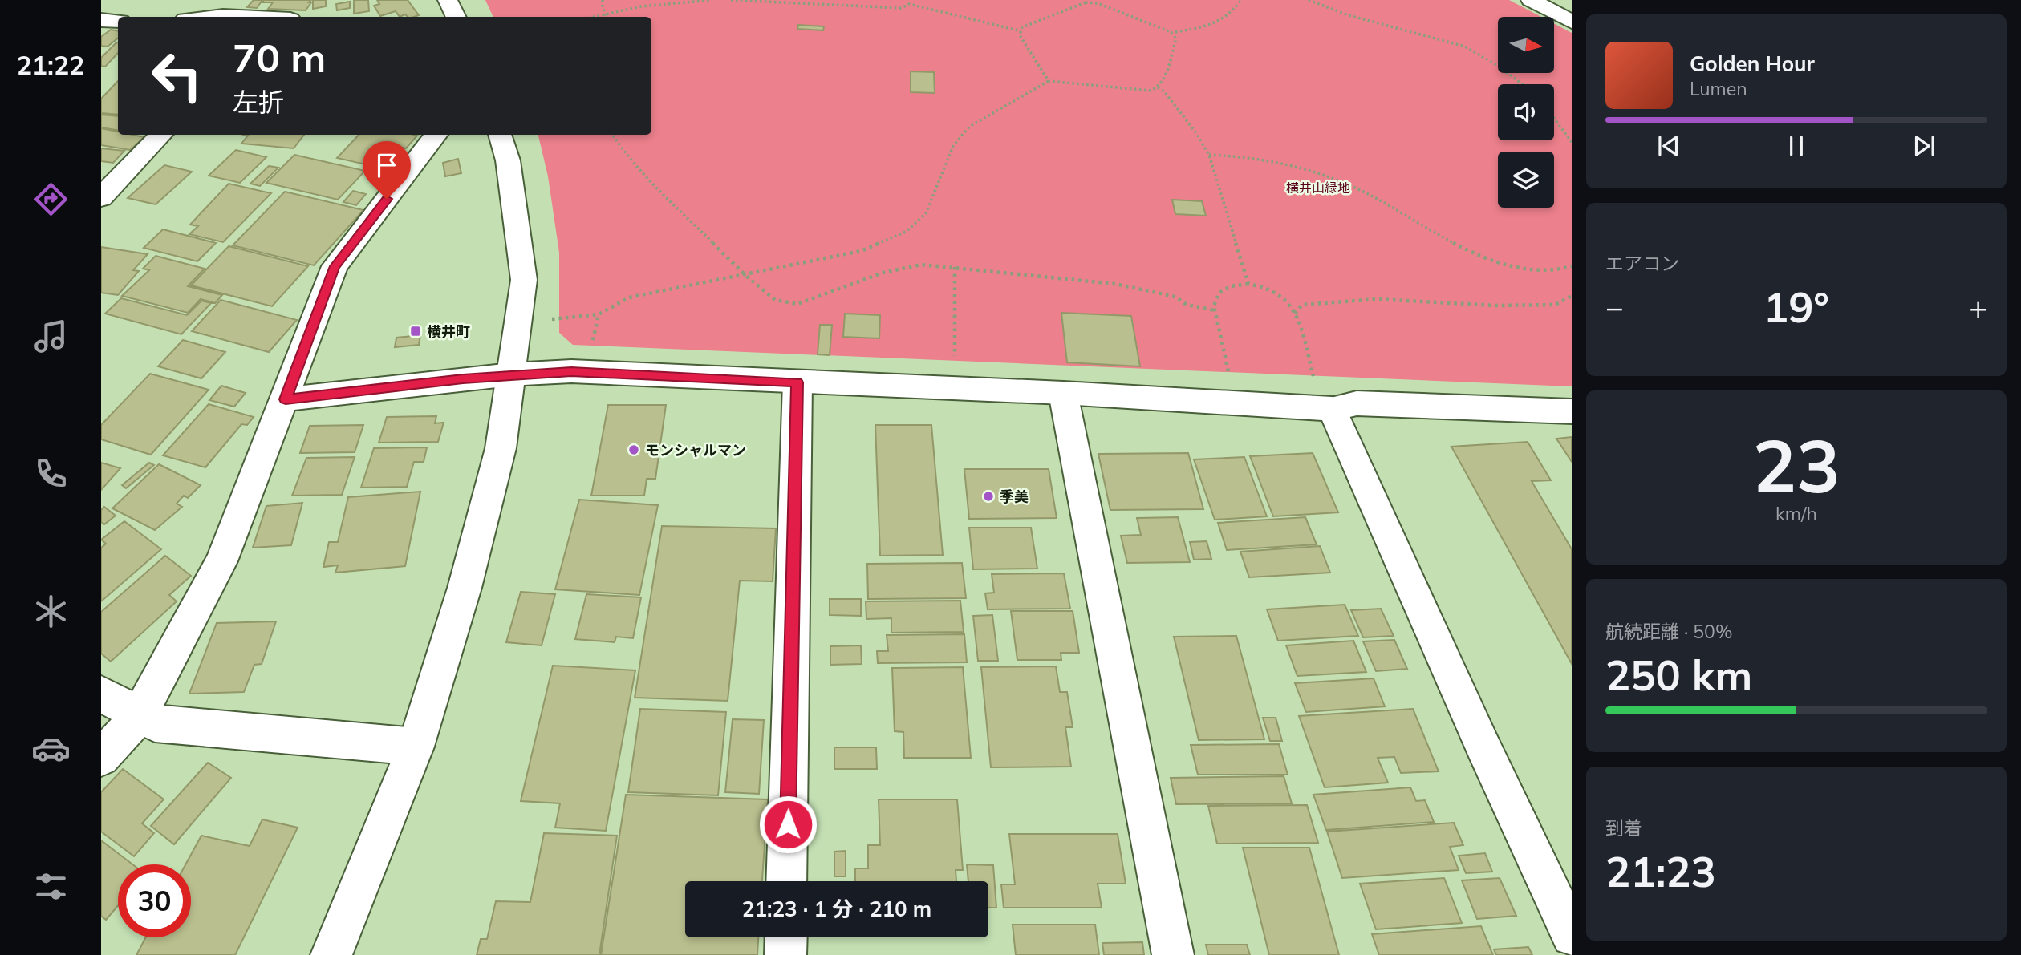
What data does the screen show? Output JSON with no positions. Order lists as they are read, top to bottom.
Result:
{
  "parks": ["横井山緑地"],
  "places": {
    "transit": ["横井町"],
    "other": ["モンシャルマン", "季美"]
  },
  "north": "right",
  "page": {
    "tabs": "21:22",
    "turn": ["70 m", "左折"],
    "song": ["Golden Hour", "Lumen"],
    "tile": [
      "エアコン",
      ["23", "km/h"],
      ["航続距離 · 50%", "250 km"],
      ["到着", "21:23"]
    ],
    "heat": ["−", "19°", "+"],
    "limit": "30",
    "trip": "21:23 · 1 分 · 210 m"
  }
}
